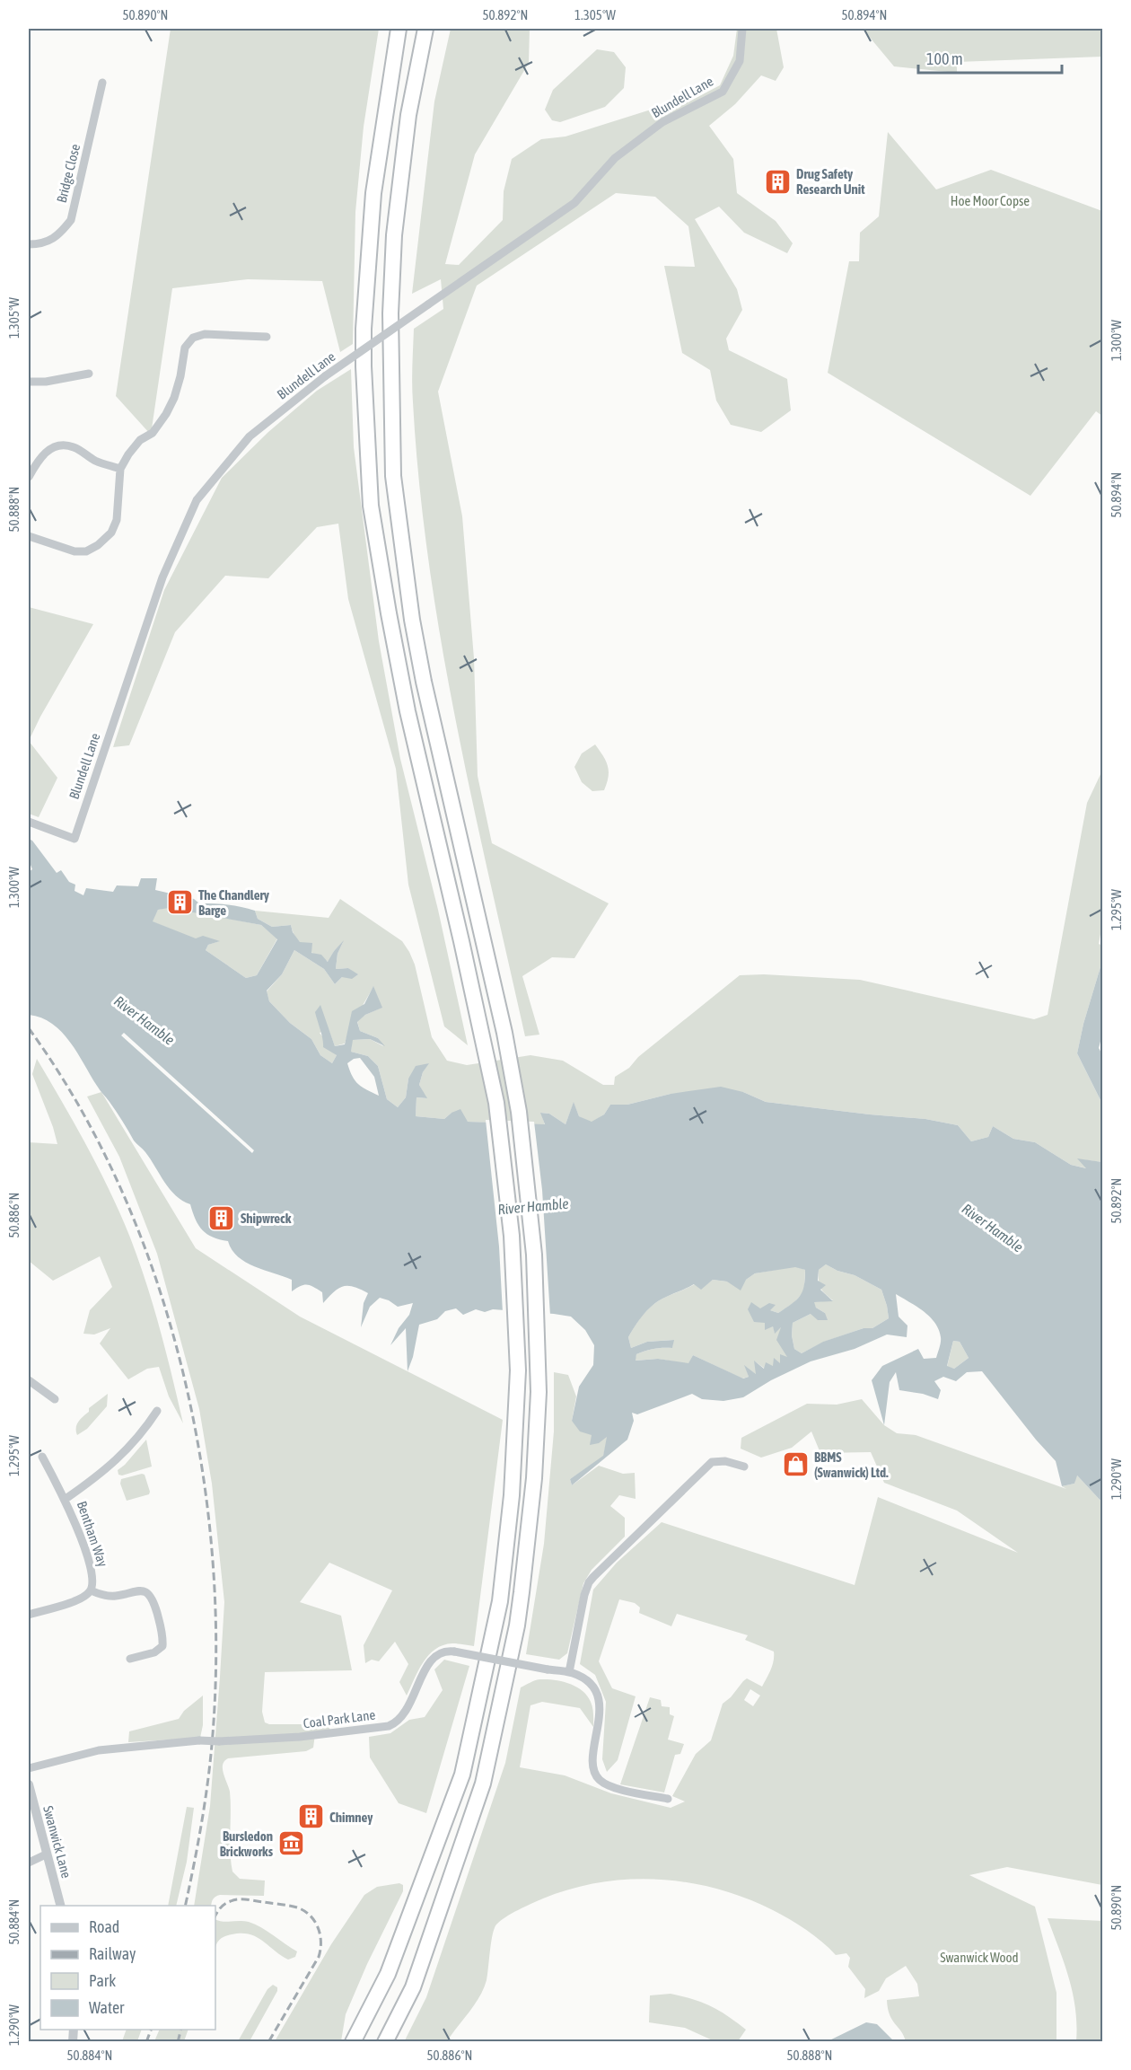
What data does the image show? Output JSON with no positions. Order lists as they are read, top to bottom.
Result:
{
  "streets": {
    "street": [
      "Blundell Lane",
      "Bridge Close",
      "Bentham Way",
      "Coal Park Lane",
      "Swanwick Lane"
    ]
  },
  "water": ["River Hamble"],
  "parks": ["Hoe Moor Copse", "Swanwick Wood"],
  "places": {
    "building": [
      "Drug Safety Research Unit",
      "The Chandlery Barge",
      "Shipwreck",
      "Chimney"
    ],
    "shop": ["BBMS (Swanwick) Ltd."],
    "museum": ["Bursledon Brickworks"]
  },
  "legend": [
    "Road",
    "Railway",
    "Park",
    "Water"
  ],
  "scale_bar": "100 m",
  "coordinates": [
    "50.890°N",
    "50.892°N",
    "1.305°W",
    "50.894°N",
    "1.300°W",
    "50.888°N",
    "1.295°W",
    "50.886°N",
    "1.290°W",
    "50.884°N"
  ]
}
